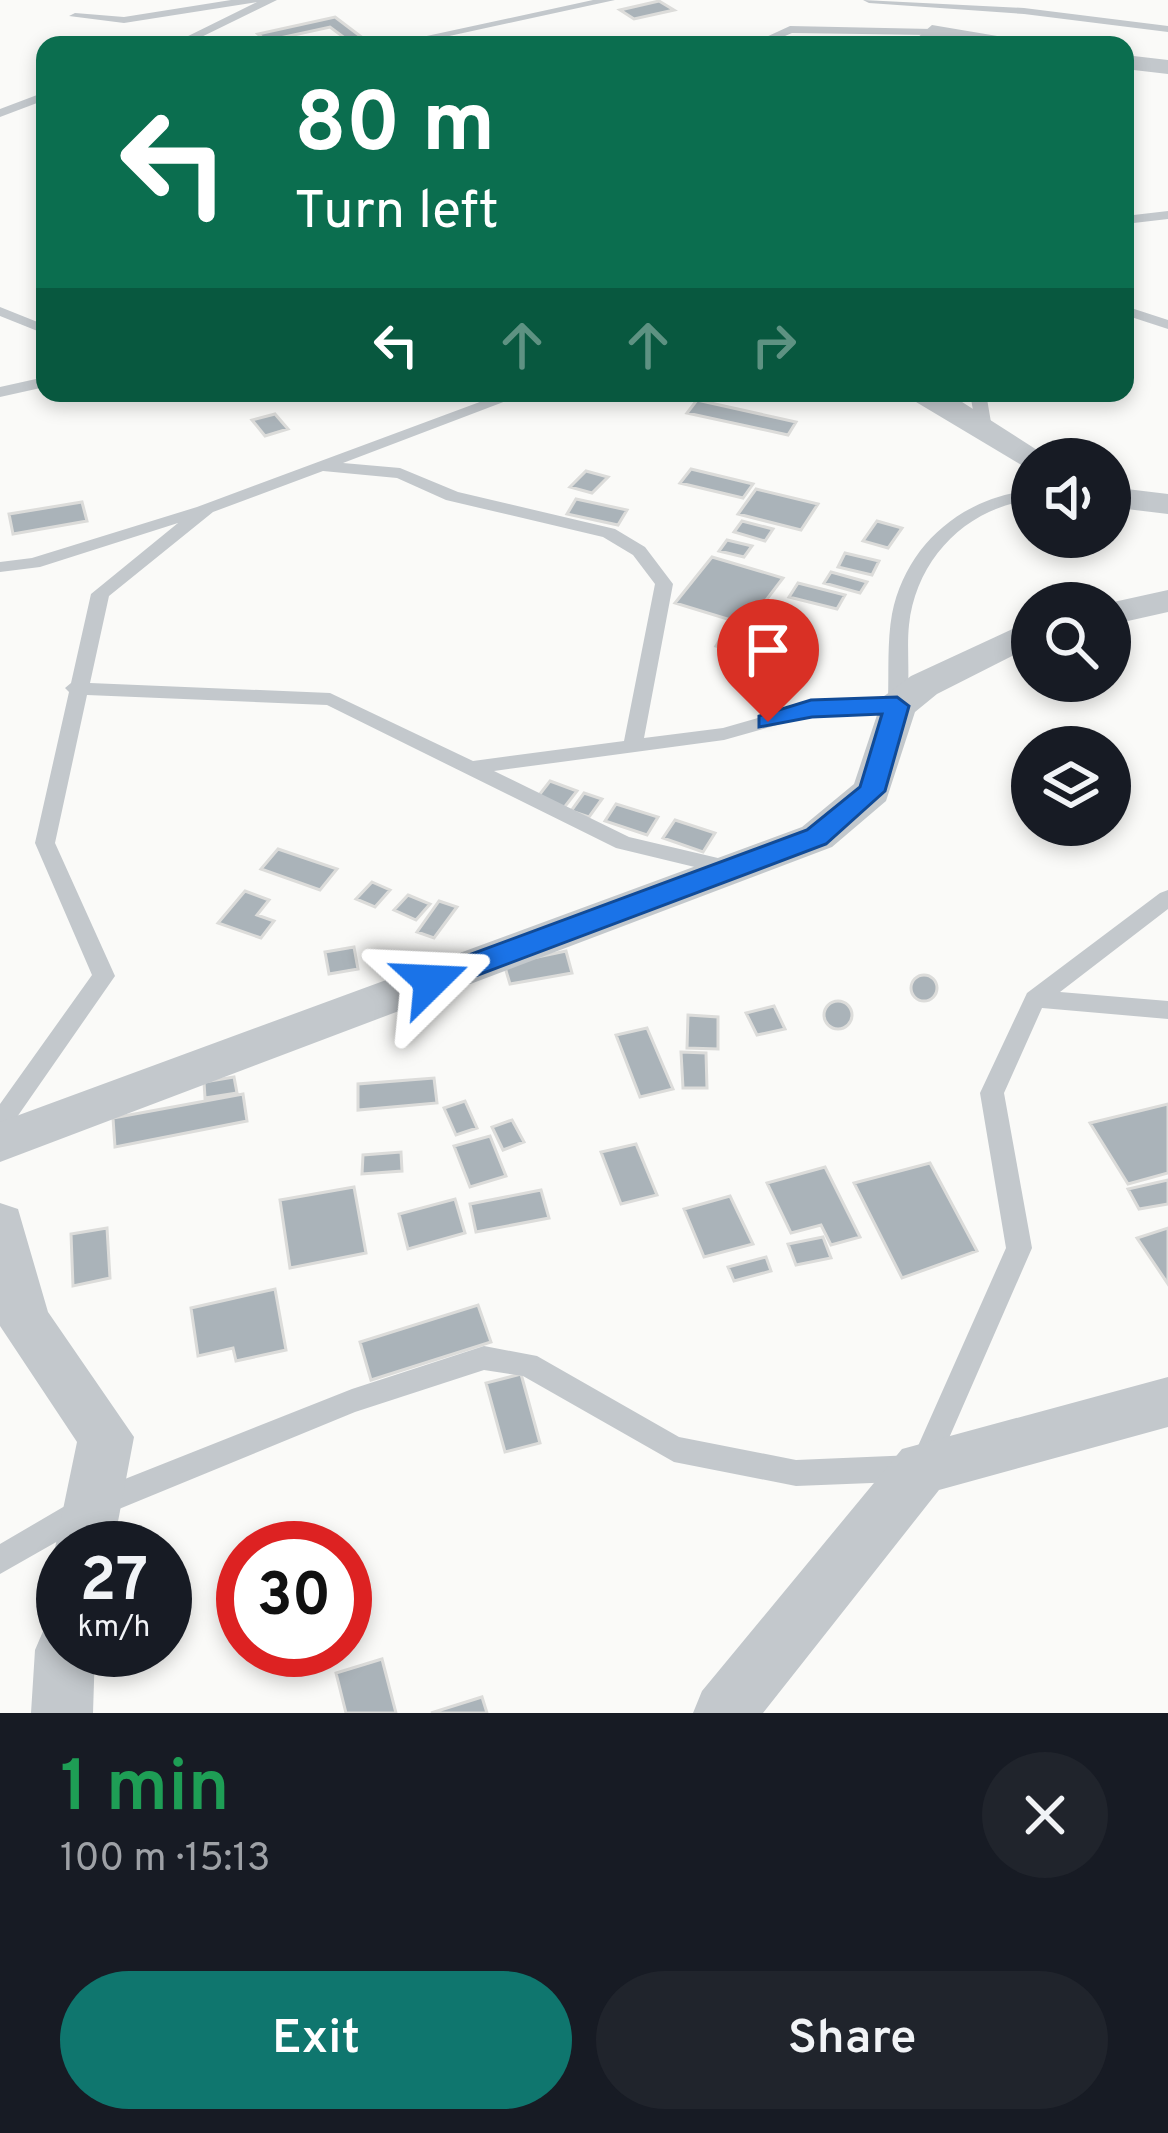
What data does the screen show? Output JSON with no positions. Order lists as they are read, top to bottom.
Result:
{
  "page": {
    "turn": ["80 m", "Turn left"],
    "speed": "27 km/h",
    "limit": "30",
    "heading": ["1 min", "100 m · 15:13"],
    "buttons": ["Exit", "Share"]
  }
}
